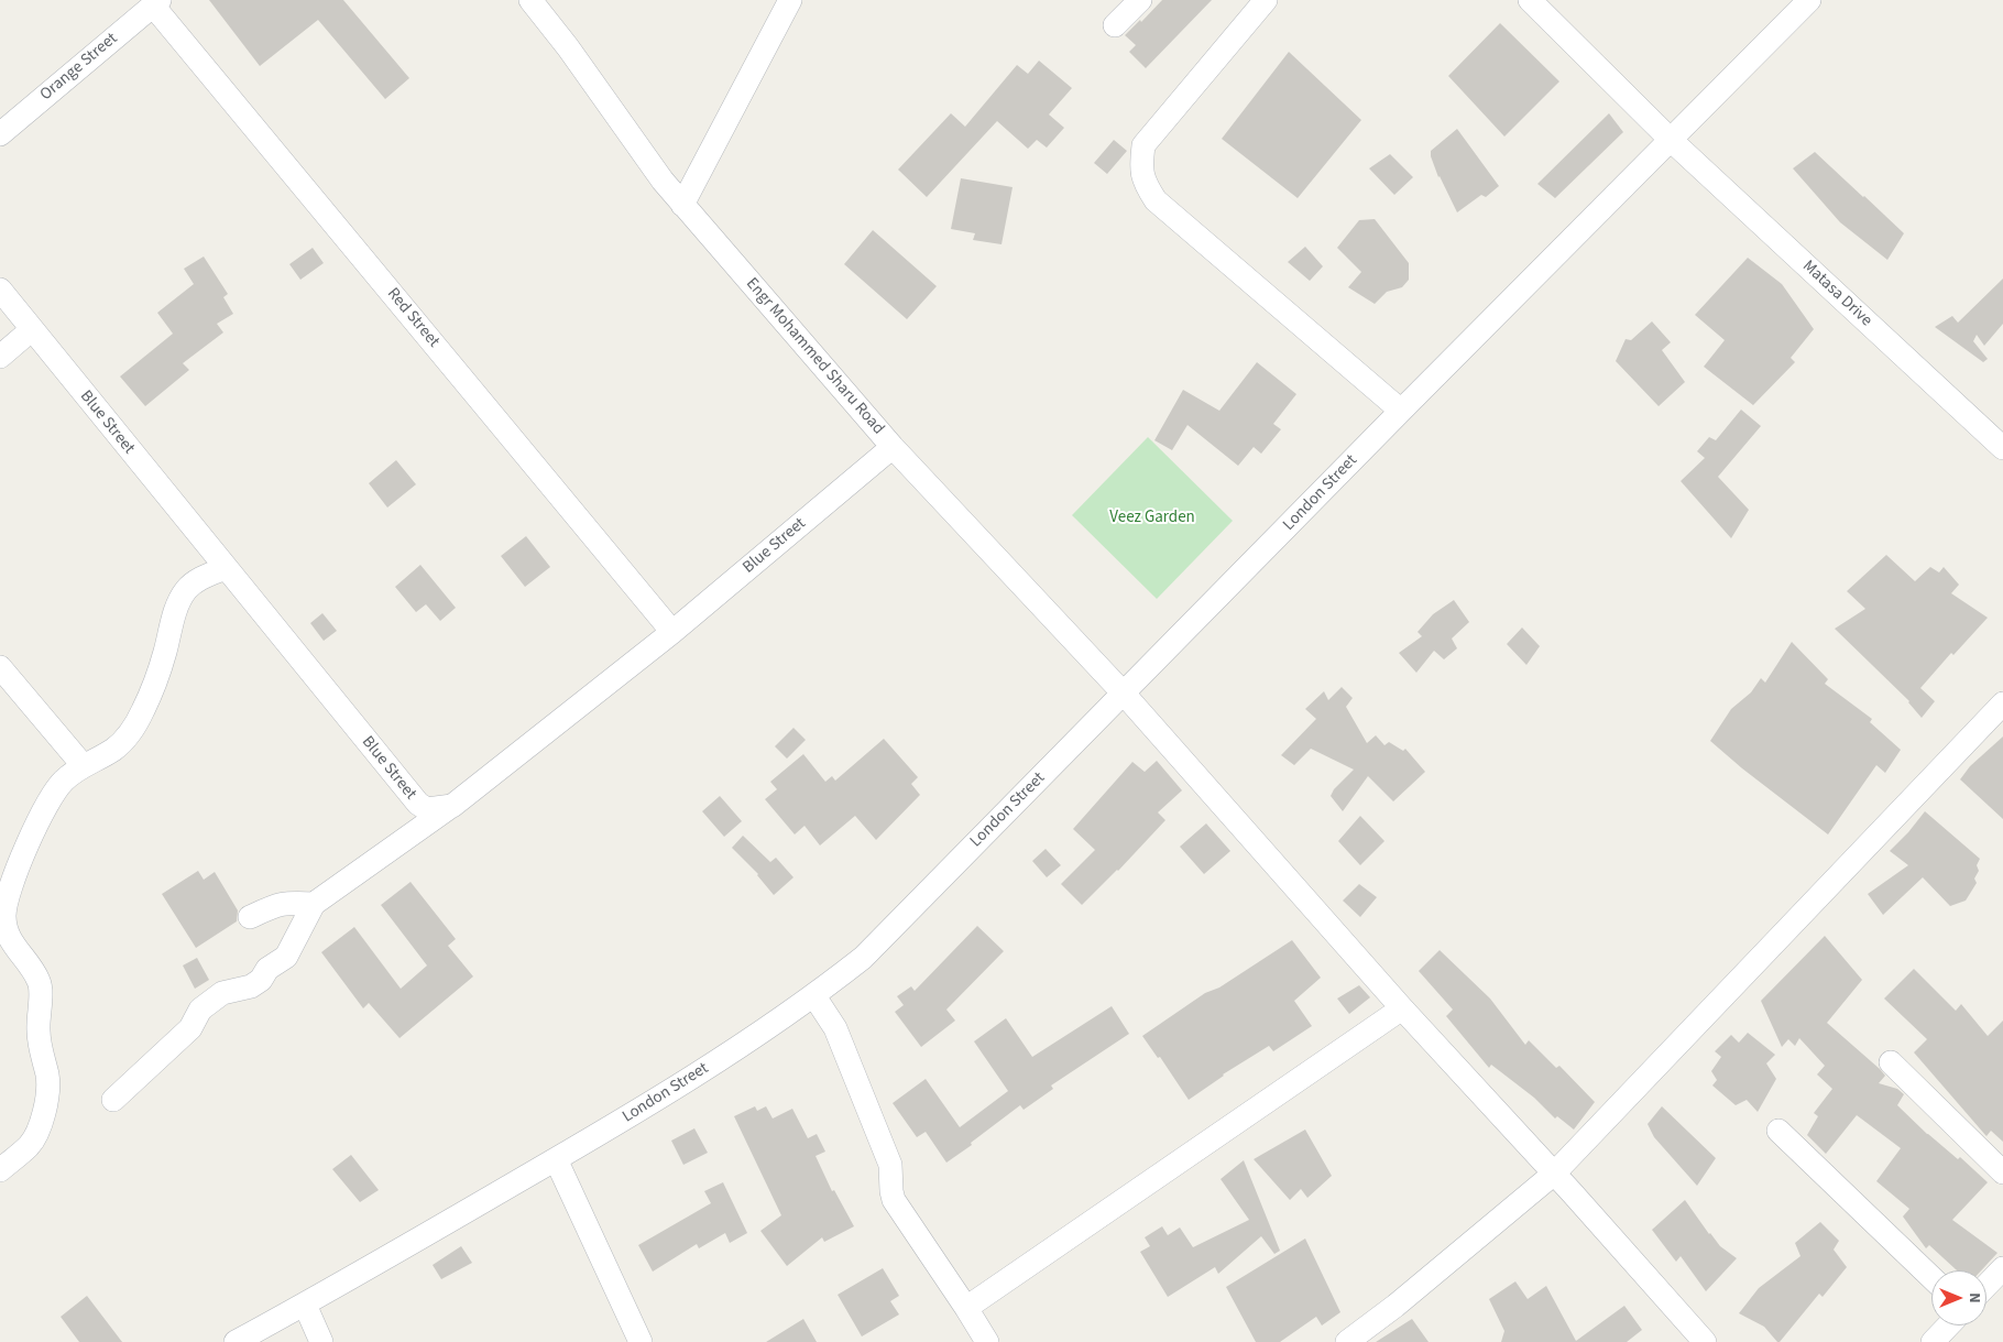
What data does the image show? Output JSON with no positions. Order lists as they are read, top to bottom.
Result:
{
  "streets": {
    "street": [
      "Orange Street",
      "Matasa Drive",
      "Red Street",
      "Engr Mohammed Sharu Road",
      "Blue Street",
      "London Street"
    ]
  },
  "crossings": [
    ["Orange Street", "Red Street"],
    ["Matasa Drive", "London Street"],
    ["Red Street", "Blue Street"],
    ["Engr Mohammed Sharu Road", "Blue Street"],
    ["Engr Mohammed Sharu Road", "London Street"]
  ],
  "parks": ["Veez Garden"],
  "north": "right"
}
